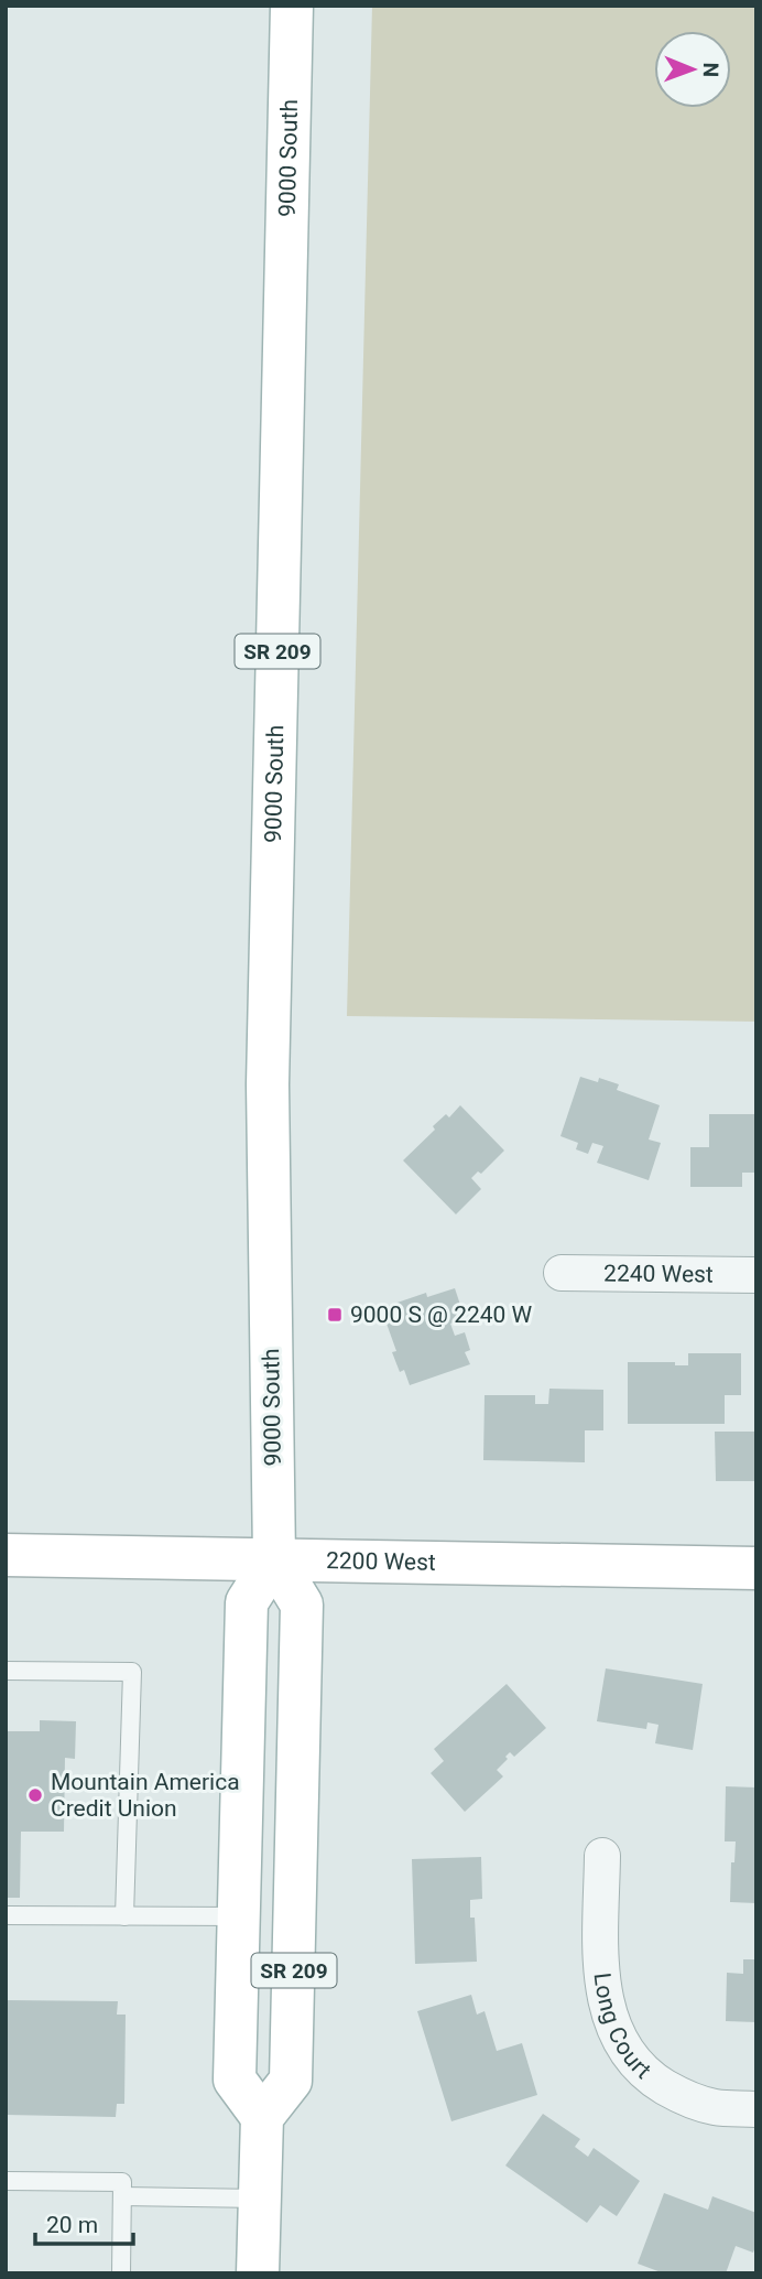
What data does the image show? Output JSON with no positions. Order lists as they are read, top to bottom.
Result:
{
  "streets": {
    "main road": ["9000 South", "SR 209", "2200 West"],
    "street": ["2240 West", "Long Court"]
  },
  "crossings": [
    ["9000 South", "SR 209"],
    ["9000 South", "2200 West"],
    ["SR 209", "2200 West"]
  ],
  "places": {
    "transit": ["9000 S @ 2240 W"],
    "other": ["Mountain America Credit Union"]
  },
  "scale_bar": "20 m",
  "north": "right"
}
